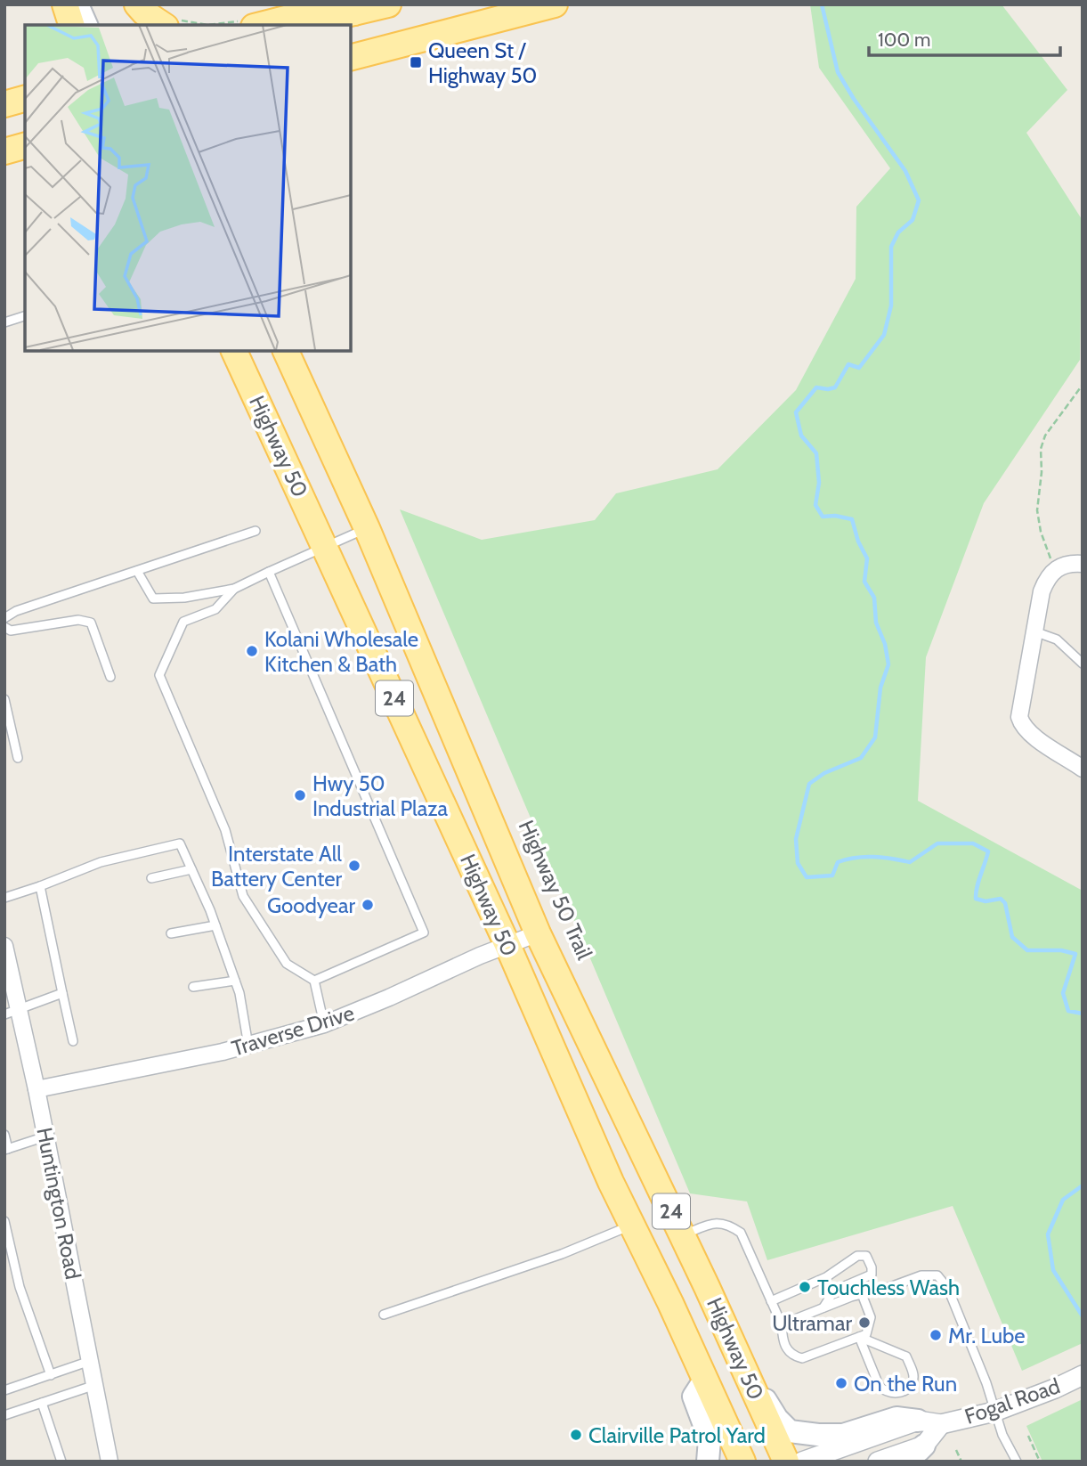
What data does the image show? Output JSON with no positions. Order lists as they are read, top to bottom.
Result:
{
  "streets": {
    "main road": ["Highway 50", "24"],
    "street": ["Traverse Drive", "Huntington Road", "Fogal Road"]
  },
  "crossings": [
    ["Highway 50", "Traverse Drive"],
    ["Traverse Drive", "Huntington Road"]
  ],
  "places": {
    "transit": ["Queen St / Highway 50"],
    "other": [
      "Kolani Wholesale Kitchen & Bath",
      "Hwy 50 Industrial Plaza",
      "Interstate All Battery Center",
      "Goodyear",
      "Touchless Wash",
      "Ultramar",
      "Mr. Lube",
      "On the Run",
      "Clairville Patrol Yard"
    ]
  },
  "scale_bar": "100 m"
}
